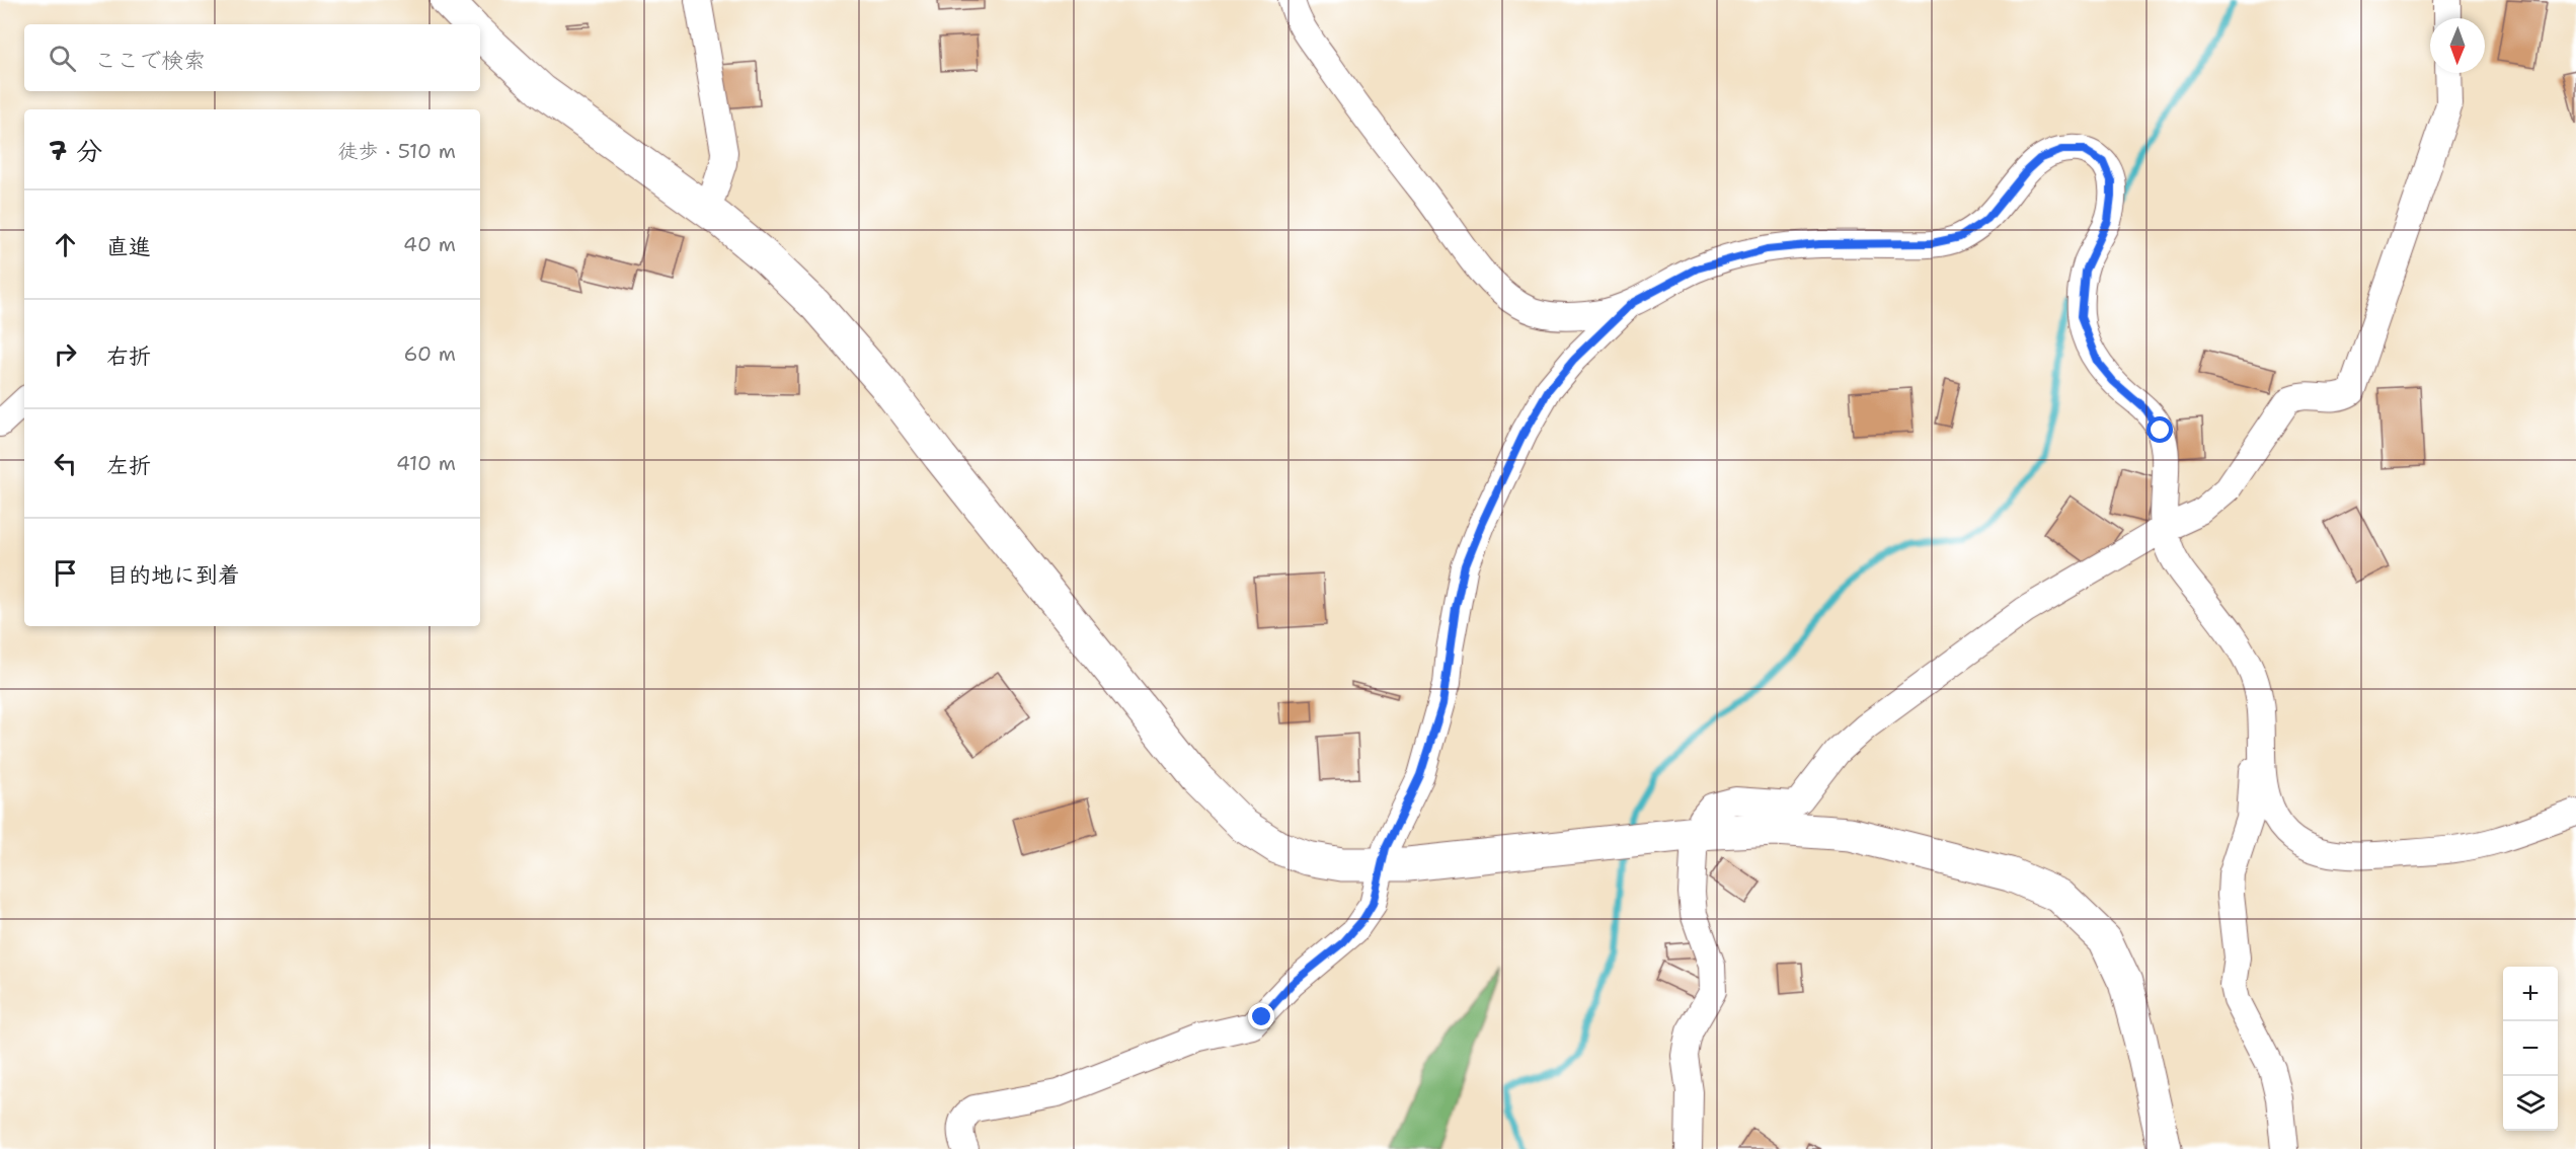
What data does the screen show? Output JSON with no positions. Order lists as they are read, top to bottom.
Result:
{
  "north": "bottom",
  "page": {
    "search": "ここで検索",
    "heading": ["7 分", "徒歩 · 510 m"],
    "list": [
      ["直進", "40 m"],
      ["右折", "60 m"],
      ["左折", "410 m"],
      "目的地に到着"
    ],
    "map_buttons": ["+", "−"]
  }
}
